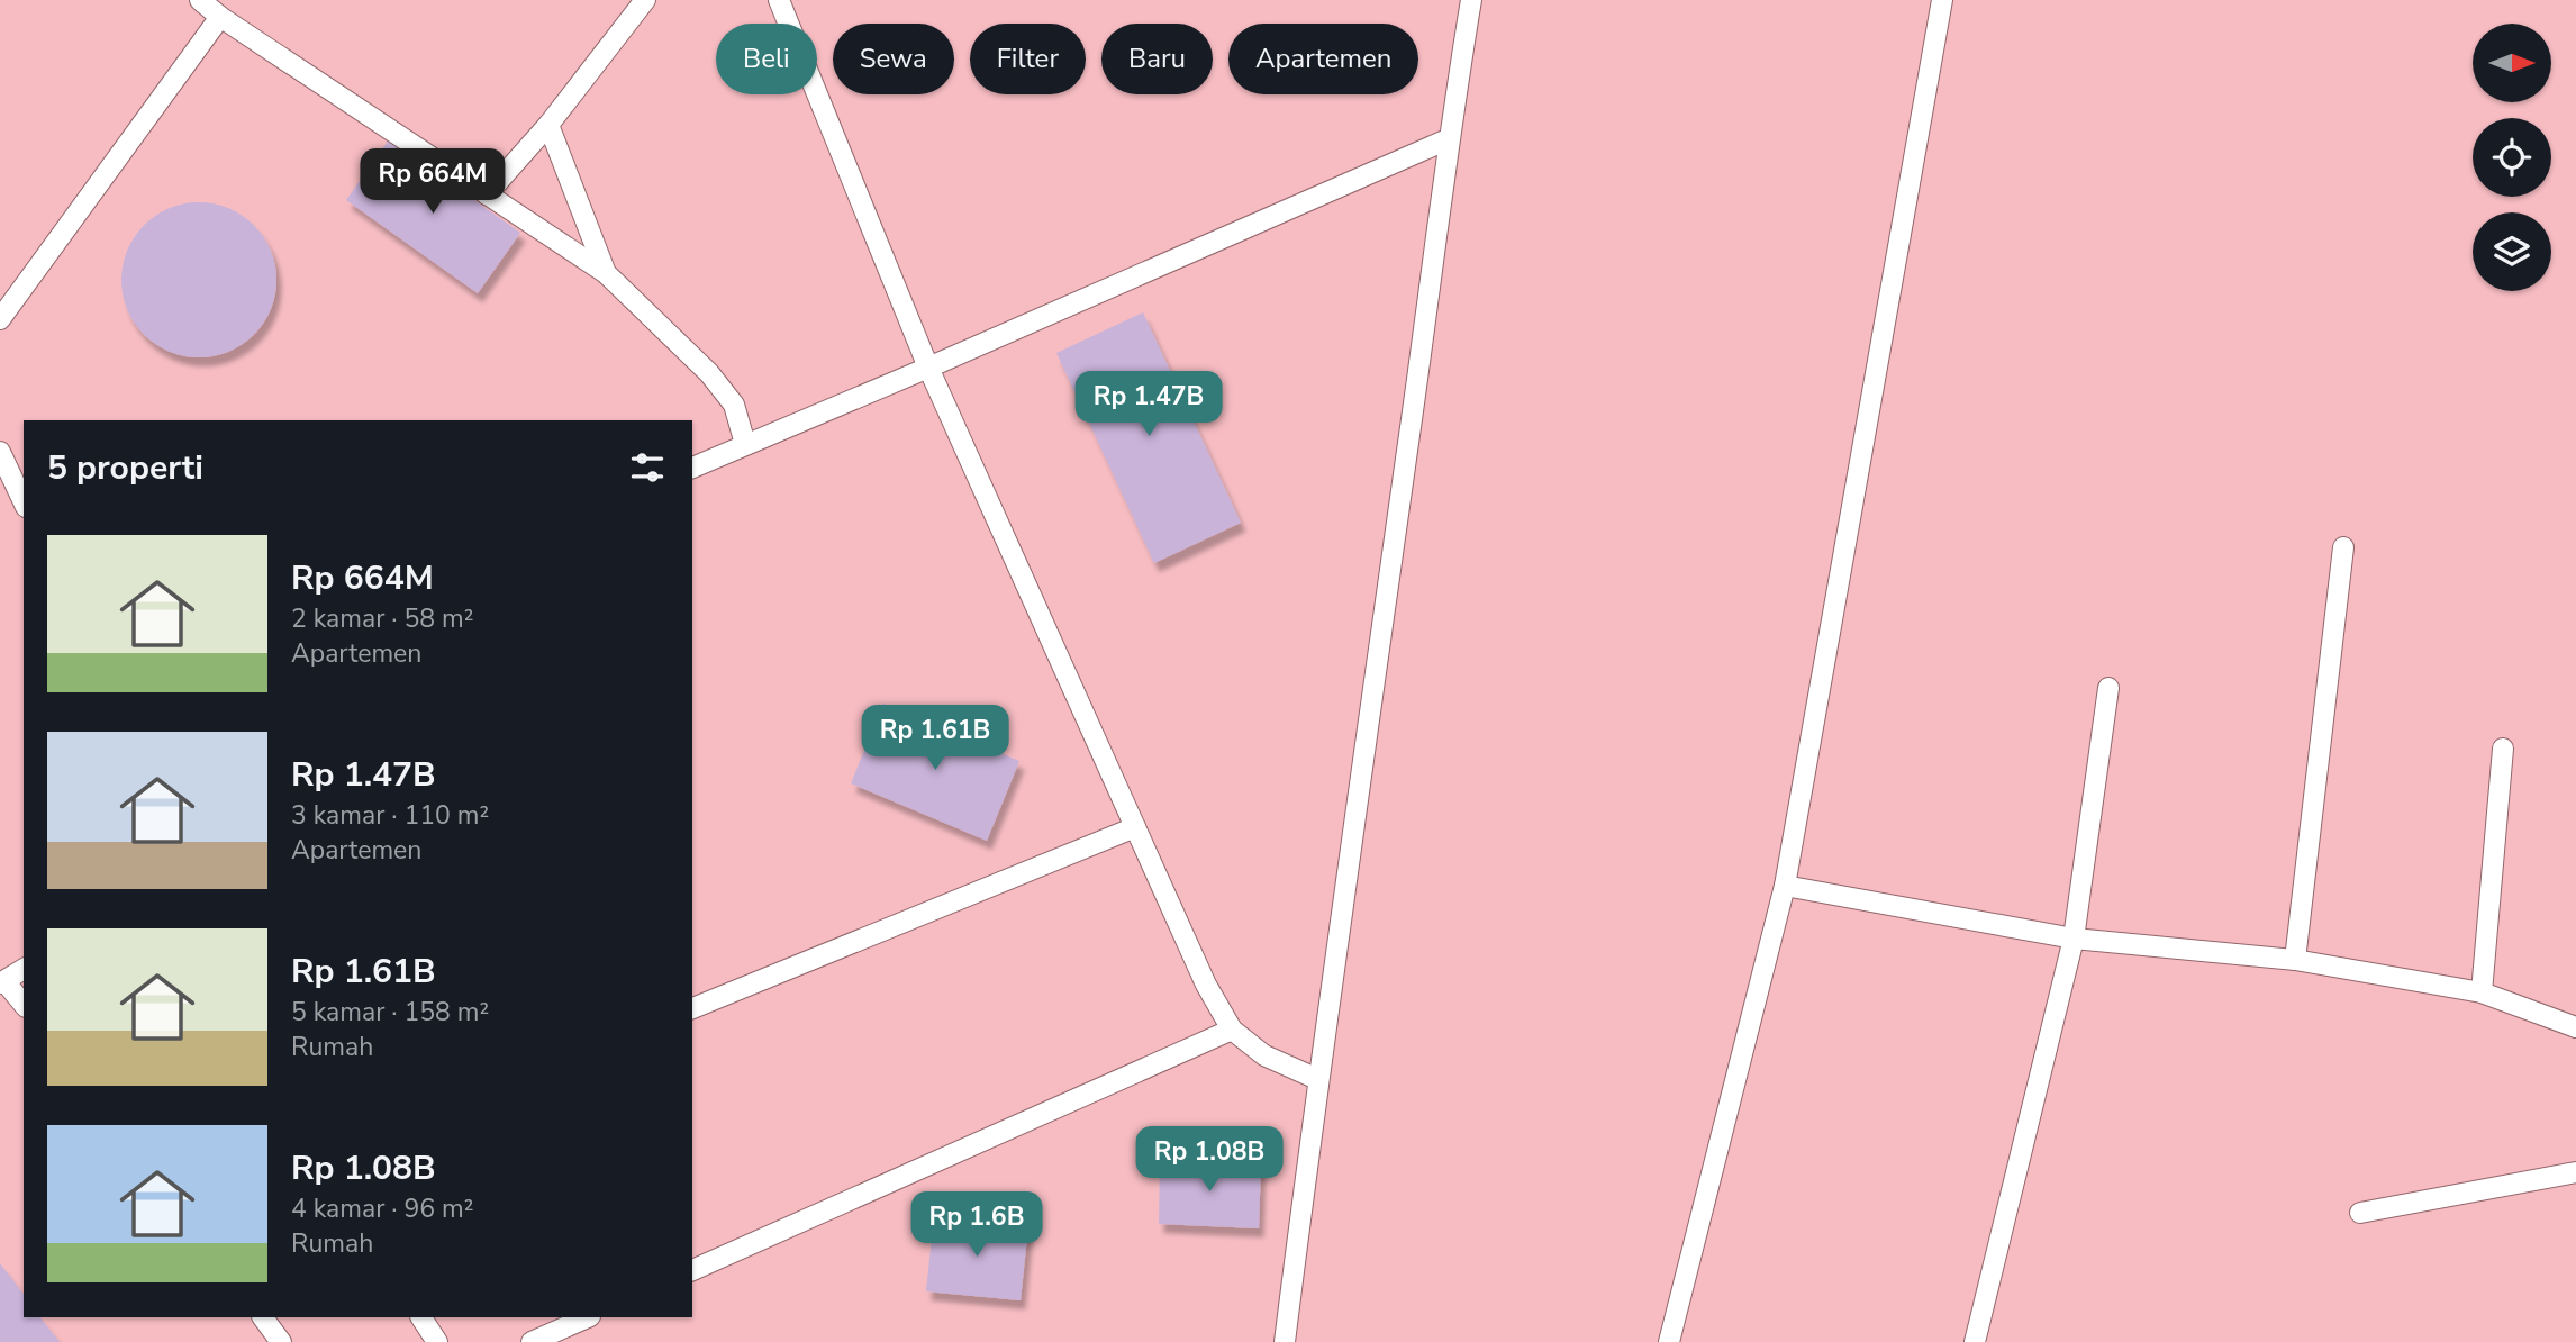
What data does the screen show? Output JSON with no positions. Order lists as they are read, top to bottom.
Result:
{
  "north": "right",
  "page": {
    "chip": [
      "Beli",
      "Sewa",
      "Filter",
      "Baru",
      "Apartemen"
    ],
    "price": [
      "Rp 664M",
      "Rp 1.47B",
      "Rp 1.61B",
      "Rp 1.08B",
      "Rp 1.6B"
    ],
    "heading": "5 properti",
    "list": [
      {
        "name": "Rp 664M",
        "note": "2 kamar · 58 m² · Apartemen"
      },
      {
        "name": "Rp 1.47B",
        "note": "3 kamar · 110 m² · Apartemen"
      },
      {
        "name": "Rp 1.61B",
        "note": "5 kamar · 158 m² · Rumah"
      },
      {
        "name": "Rp 1.08B",
        "note": "4 kamar · 96 m² · Rumah"
      }
    ]
  }
}
